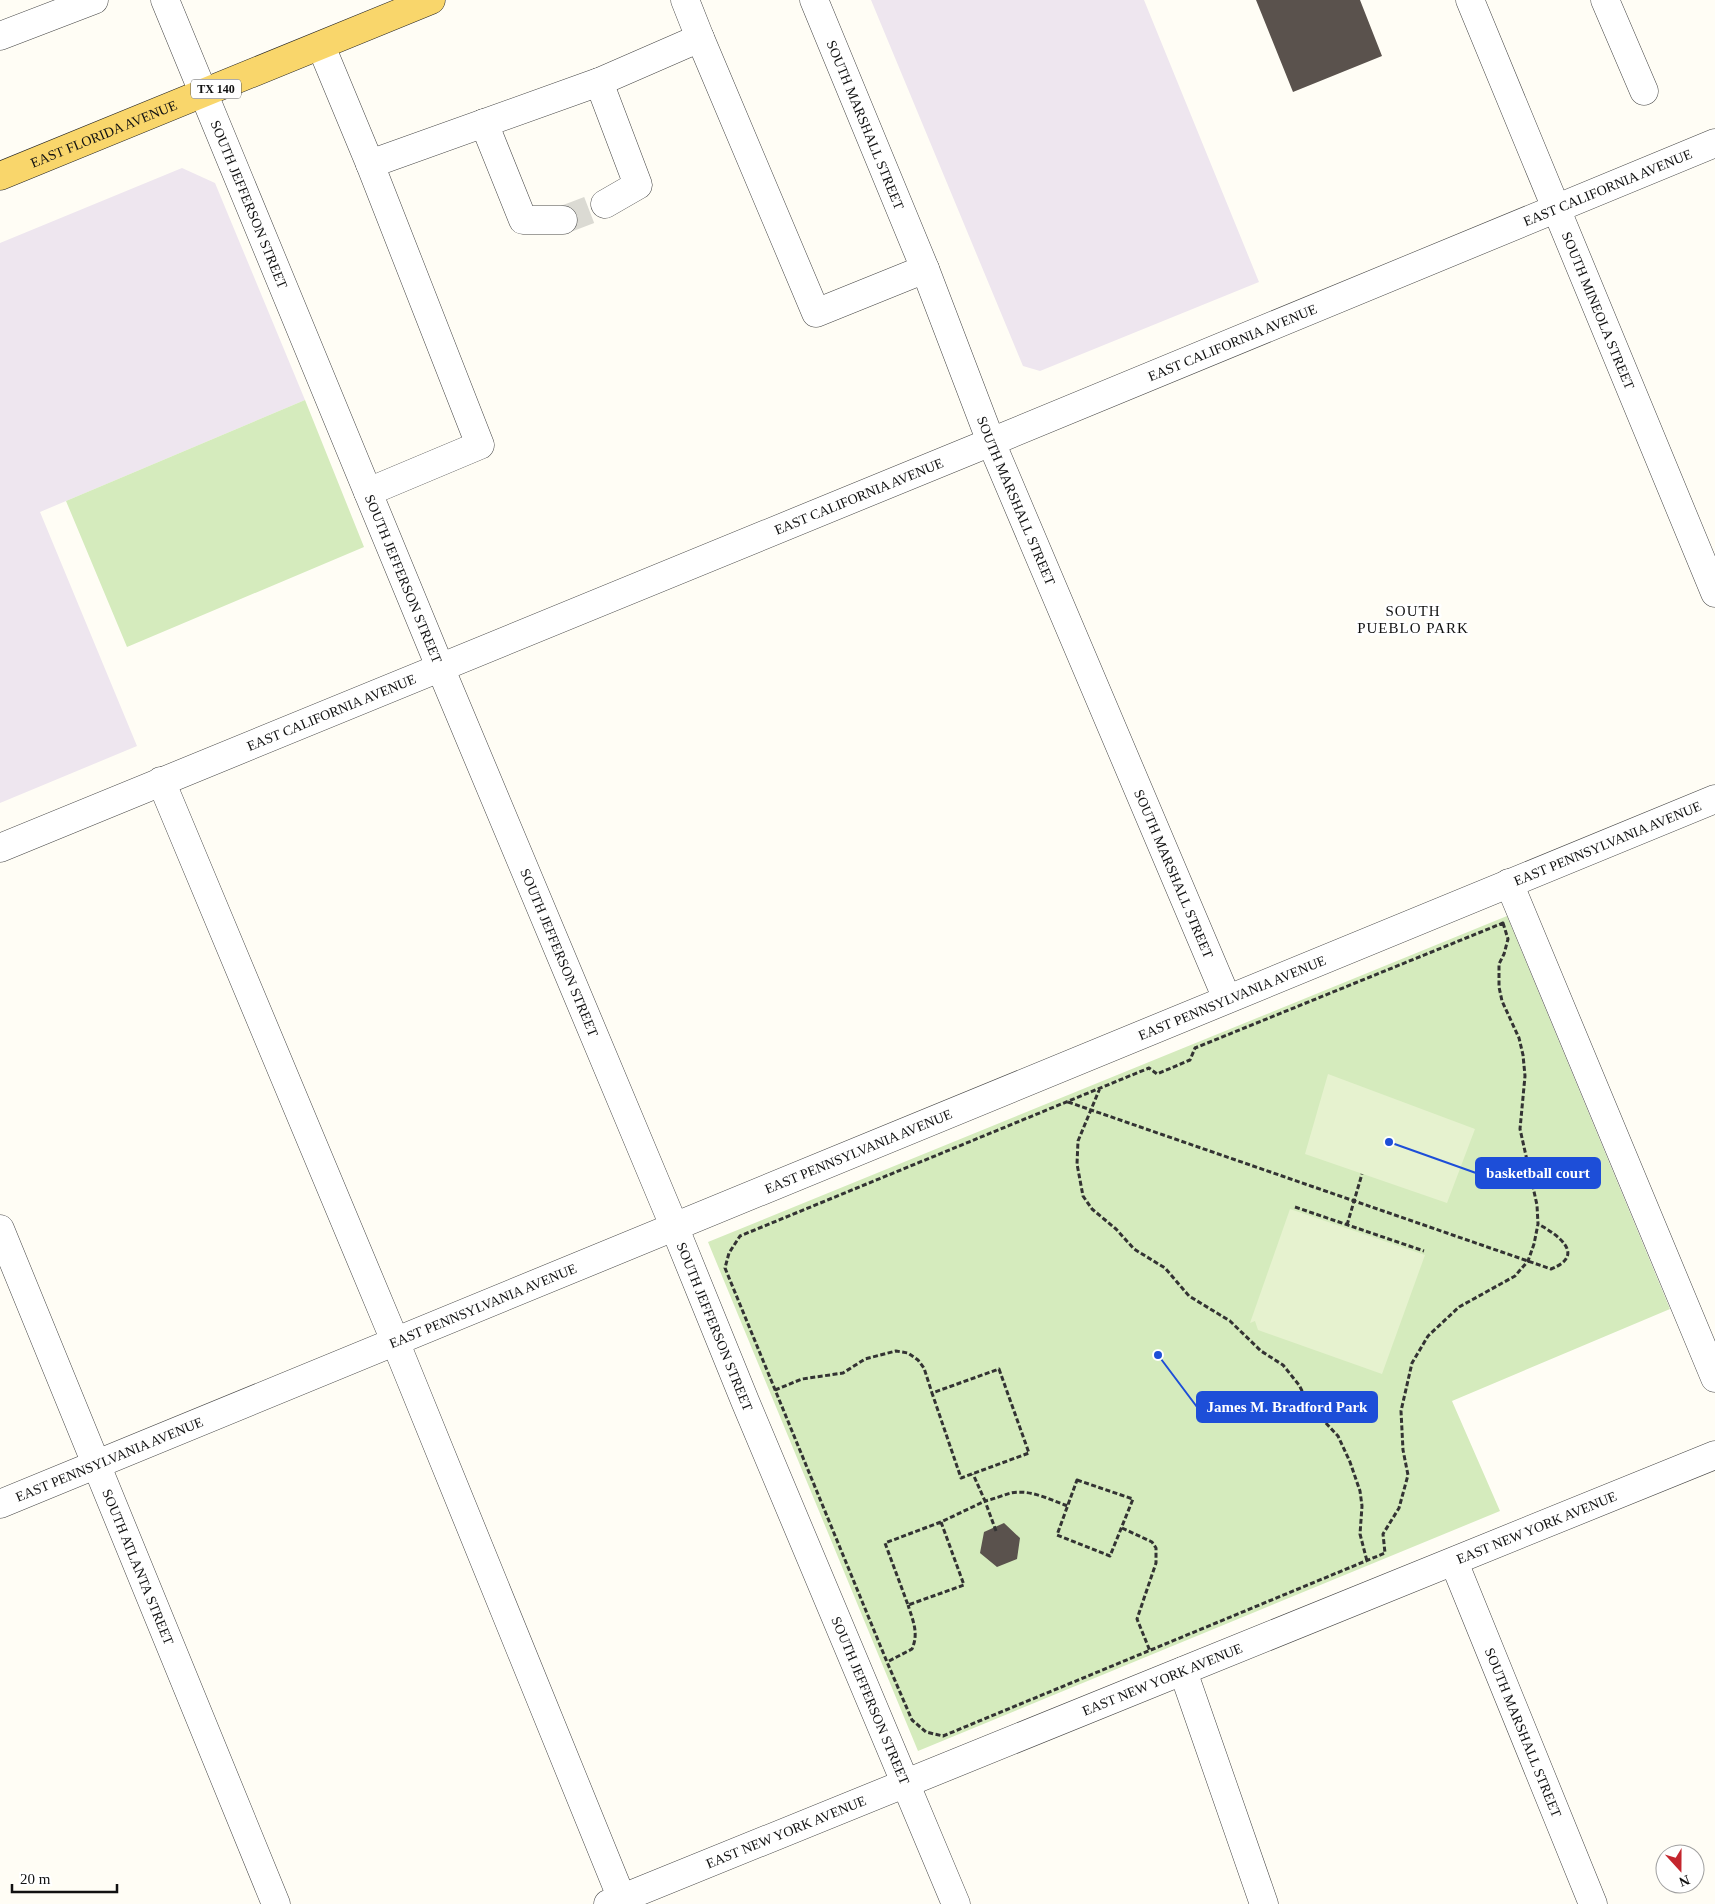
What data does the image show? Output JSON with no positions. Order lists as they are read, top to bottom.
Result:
{
  "streets": {
    "main road": ["TX 140", "EAST FLORIDA AVENUE"],
    "street": [
      "SOUTH MARSHALL STREET",
      "EAST CALIFORNIA AVENUE",
      "SOUTH JEFFERSON STREET",
      "SOUTH MINEOLA STREET",
      "EAST PENNSYLVANIA AVENUE",
      "EAST NEW YORK AVENUE",
      "SOUTH ATLANTA STREET"
    ]
  },
  "crossings": [
    ["SOUTH MARSHALL STREET", "EAST CALIFORNIA AVENUE"],
    ["SOUTH MARSHALL STREET", "EAST PENNSYLVANIA AVENUE"],
    ["SOUTH MARSHALL STREET", "EAST NEW YORK AVENUE"],
    ["EAST FLORIDA AVENUE", "SOUTH JEFFERSON STREET"],
    ["EAST CALIFORNIA AVENUE", "SOUTH JEFFERSON STREET"],
    ["EAST CALIFORNIA AVENUE", "SOUTH MINEOLA STREET"],
    ["SOUTH JEFFERSON STREET", "EAST PENNSYLVANIA AVENUE"],
    ["SOUTH JEFFERSON STREET", "EAST NEW YORK AVENUE"],
    ["EAST PENNSYLVANIA AVENUE", "SOUTH ATLANTA STREET"]
  ],
  "districts": ["SOUTH PUEBLO PARK"],
  "places": ["basketball court", "James M. Bradford Park"],
  "scale_bar": "20 m",
  "north": "bottom"
}
